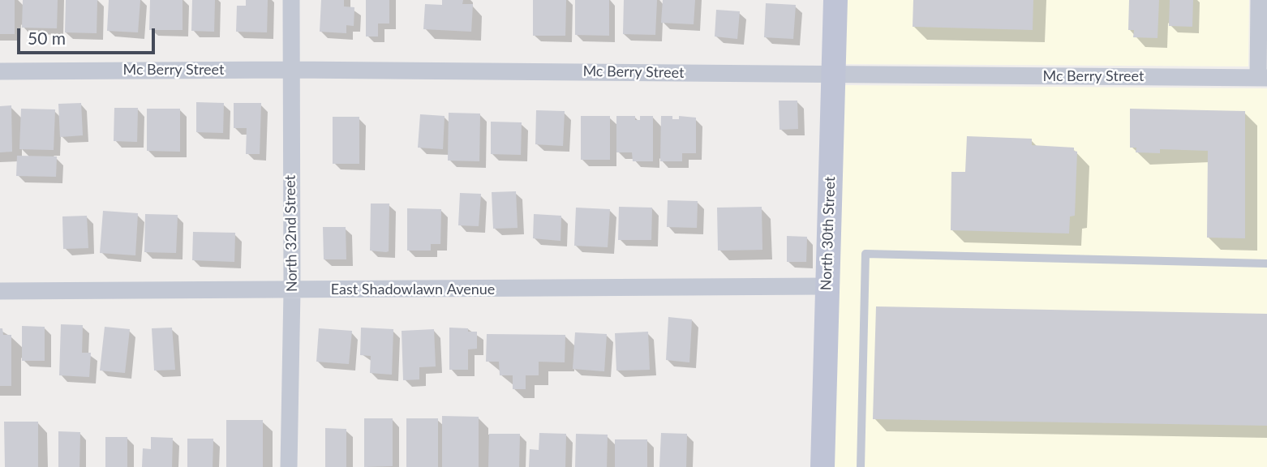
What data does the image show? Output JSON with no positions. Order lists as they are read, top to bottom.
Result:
{
  "streets": {
    "street": [
      "Mc Berry Street",
      "North 32nd Street",
      "North 30th Street",
      "East Shadowlawn Avenue"
    ]
  },
  "crossings": [
    ["Mc Berry Street", "North 32nd Street"],
    ["Mc Berry Street", "North 30th Street"],
    ["North 32nd Street", "East Shadowlawn Avenue"],
    ["North 30th Street", "East Shadowlawn Avenue"]
  ],
  "scale_bar": "50 m"
}
